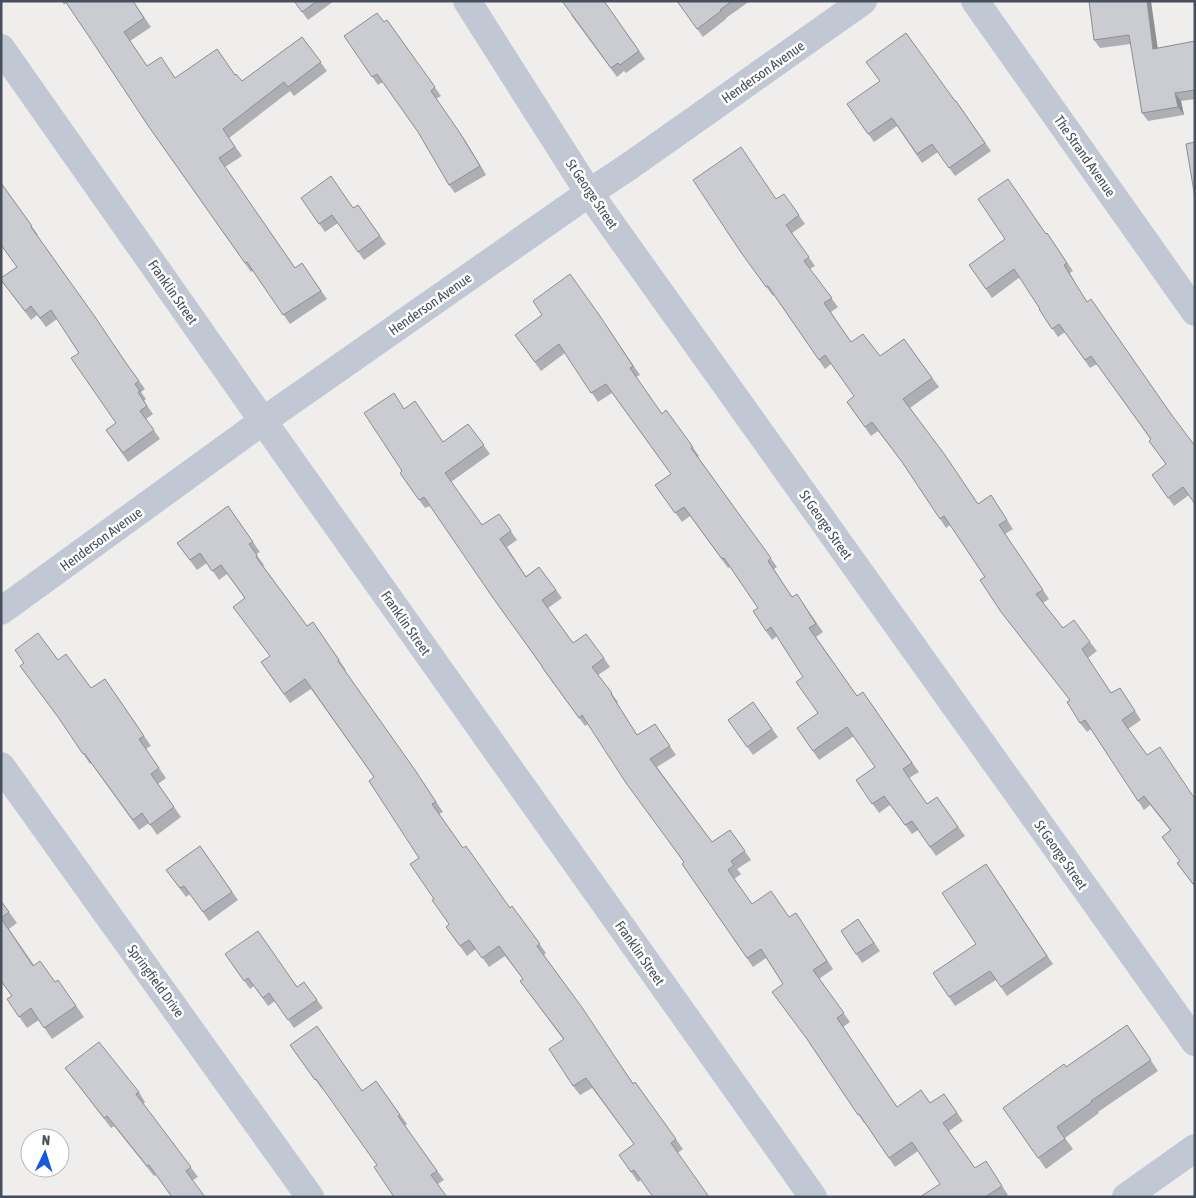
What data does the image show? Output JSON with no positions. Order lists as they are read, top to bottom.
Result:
{
  "streets": {
    "street": [
      "Henderson Avenue",
      "The Strand Avenue",
      "St George Street",
      "Franklin Street",
      "Springfield Drive"
    ]
  },
  "crossings": [
    ["Henderson Avenue", "St George Street"],
    ["Henderson Avenue", "Franklin Street"]
  ],
  "north": "top"
}
